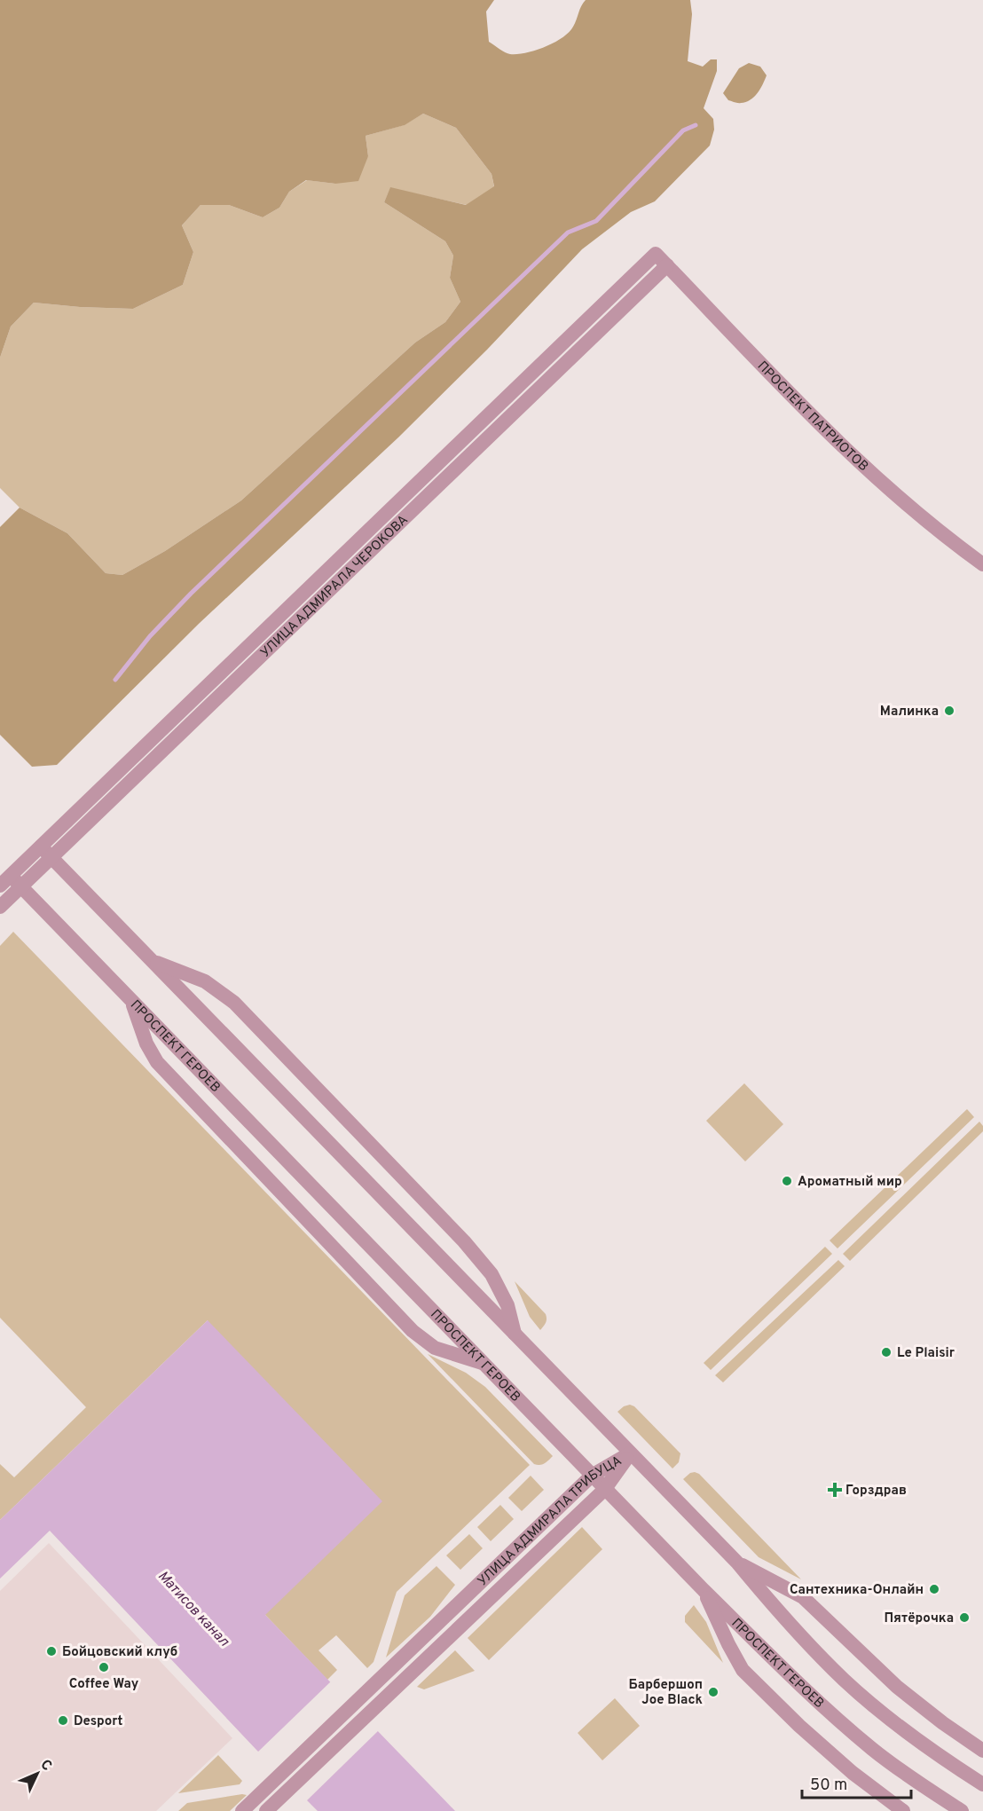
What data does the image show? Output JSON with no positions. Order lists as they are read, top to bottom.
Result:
{
  "streets": {
    "street": [
      "ПРОСПЕКТ ПАТРИОТОВ",
      "УЛИЦА АДМИРАЛА ЧЕРОКОВА",
      "ПРОСПЕКТ ГЕРОЕВ",
      "УЛИЦА АДМИРАЛА ТРИБУЦА"
    ]
  },
  "crossings": [
    ["ПРОСПЕКТ ПАТРИОТОВ", "УЛИЦА АДМИРАЛА ЧЕРОКОВА"],
    ["УЛИЦА АДМИРАЛА ЧЕРОКОВА", "ПРОСПЕКТ ГЕРОЕВ"],
    ["ПРОСПЕКТ ГЕРОЕВ", "УЛИЦА АДМИРАЛА ТРИБУЦА"]
  ],
  "water": ["Матисов канал"],
  "places": {
    "other": [
      "Малинка",
      "Ароматный мир",
      "Le Plaisir",
      "Сантехника-Онлайн",
      "Пятёрочка",
      "Бойцовский клуб",
      "Coffee Way",
      "Барбершоп Joe Black",
      "Desport"
    ],
    "health": ["Горздрав"]
  },
  "scale_bar": "50 m",
  "north": "top right"
}
